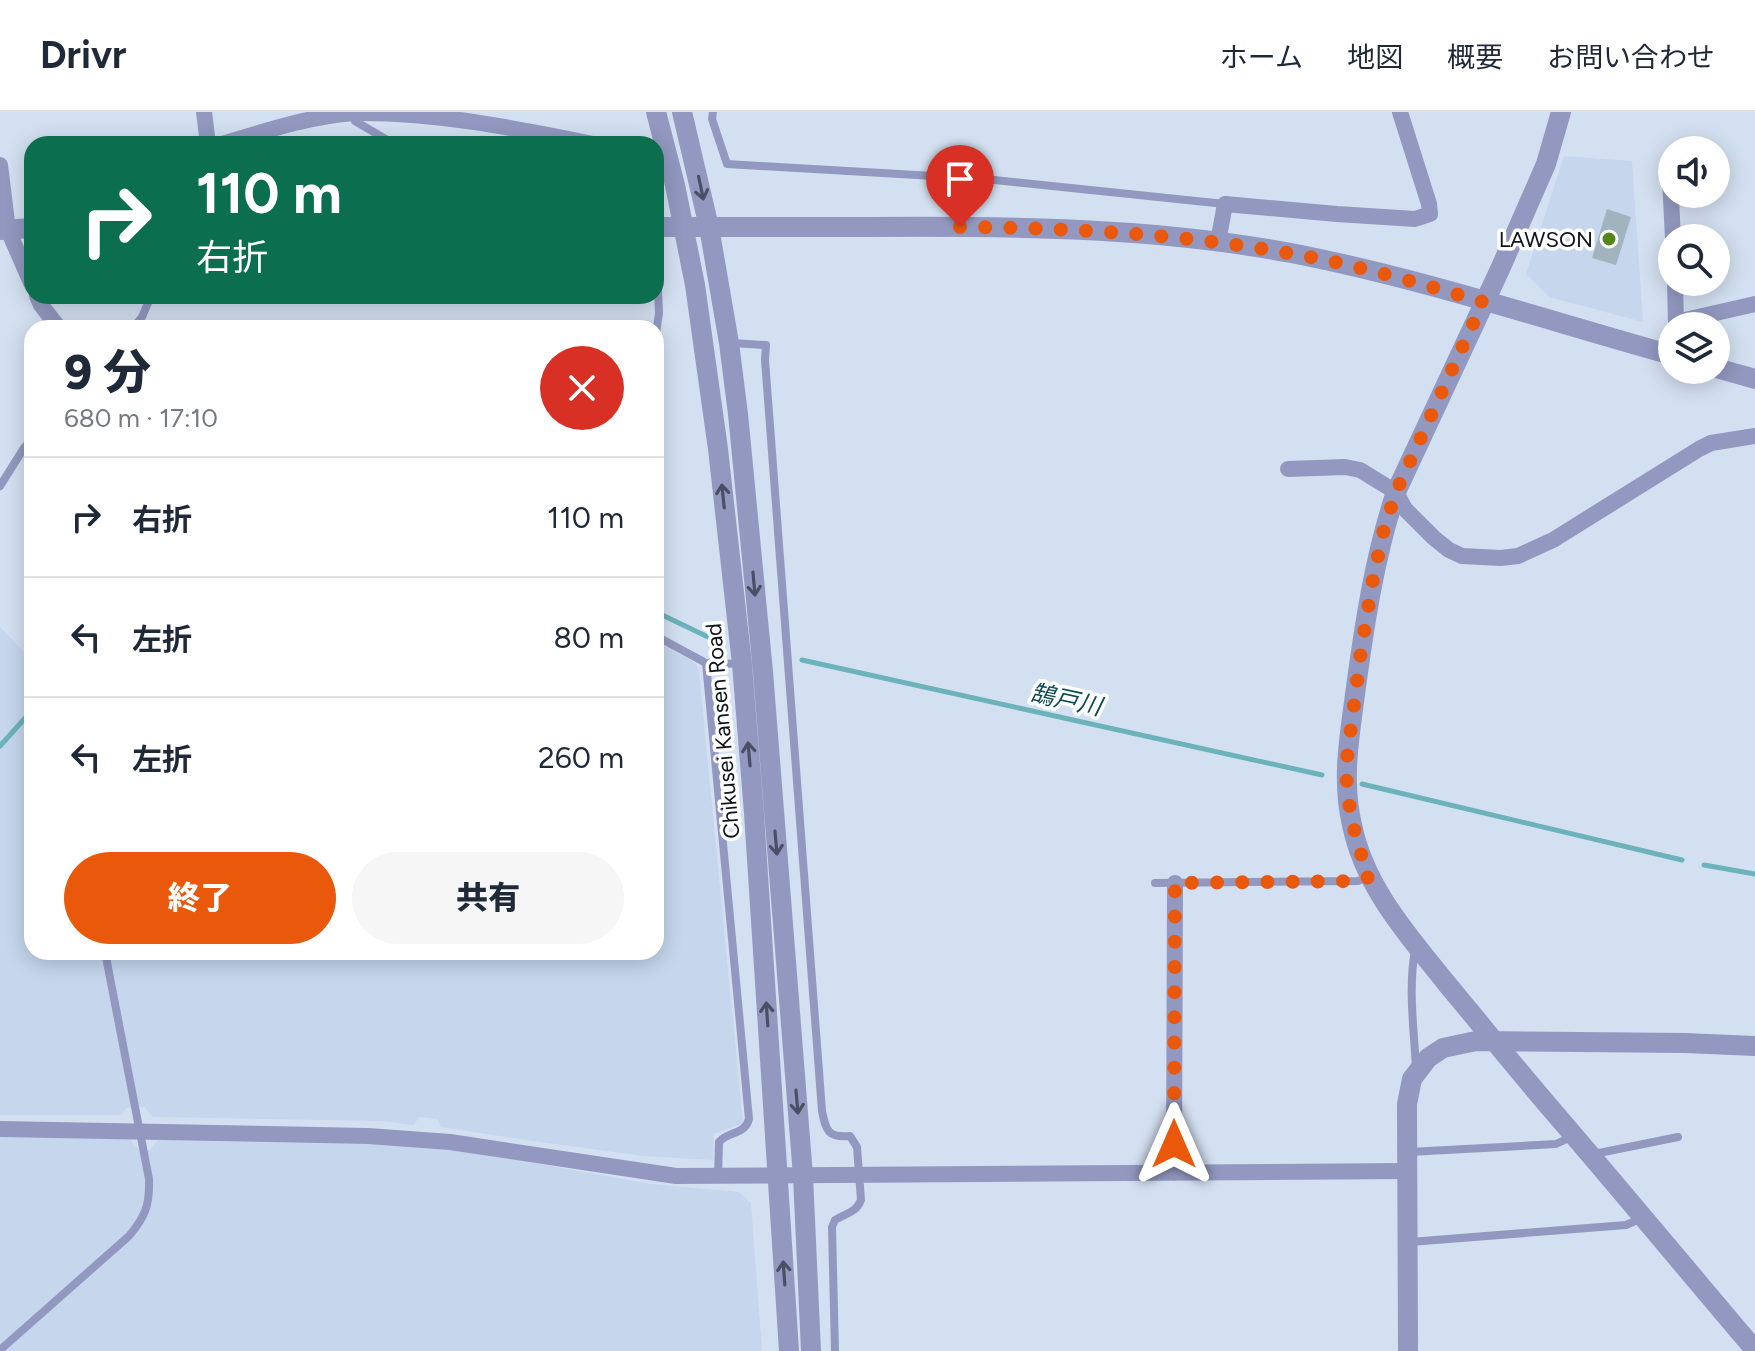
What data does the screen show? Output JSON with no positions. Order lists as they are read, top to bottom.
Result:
{
  "streets": {
    "street": ["Chikusei Kansen Road"]
  },
  "water": ["鵠戸川"],
  "places": ["LAWSON"],
  "page": {
    "header": "Drivr",
    "nav": [
      "ホーム",
      "地図",
      "概要",
      "お問い合わせ"
    ],
    "turn": ["110 m", "右折"],
    "heading": ["9 分", "680 m · 17:10"],
    "list": [
      {
        "name": "右折",
        "value": "110 m"
      },
      {
        "name": "左折",
        "value": "80 m"
      },
      {
        "name": "左折",
        "value": "260 m"
      }
    ],
    "buttons": ["終了", "共有"]
  }
}
